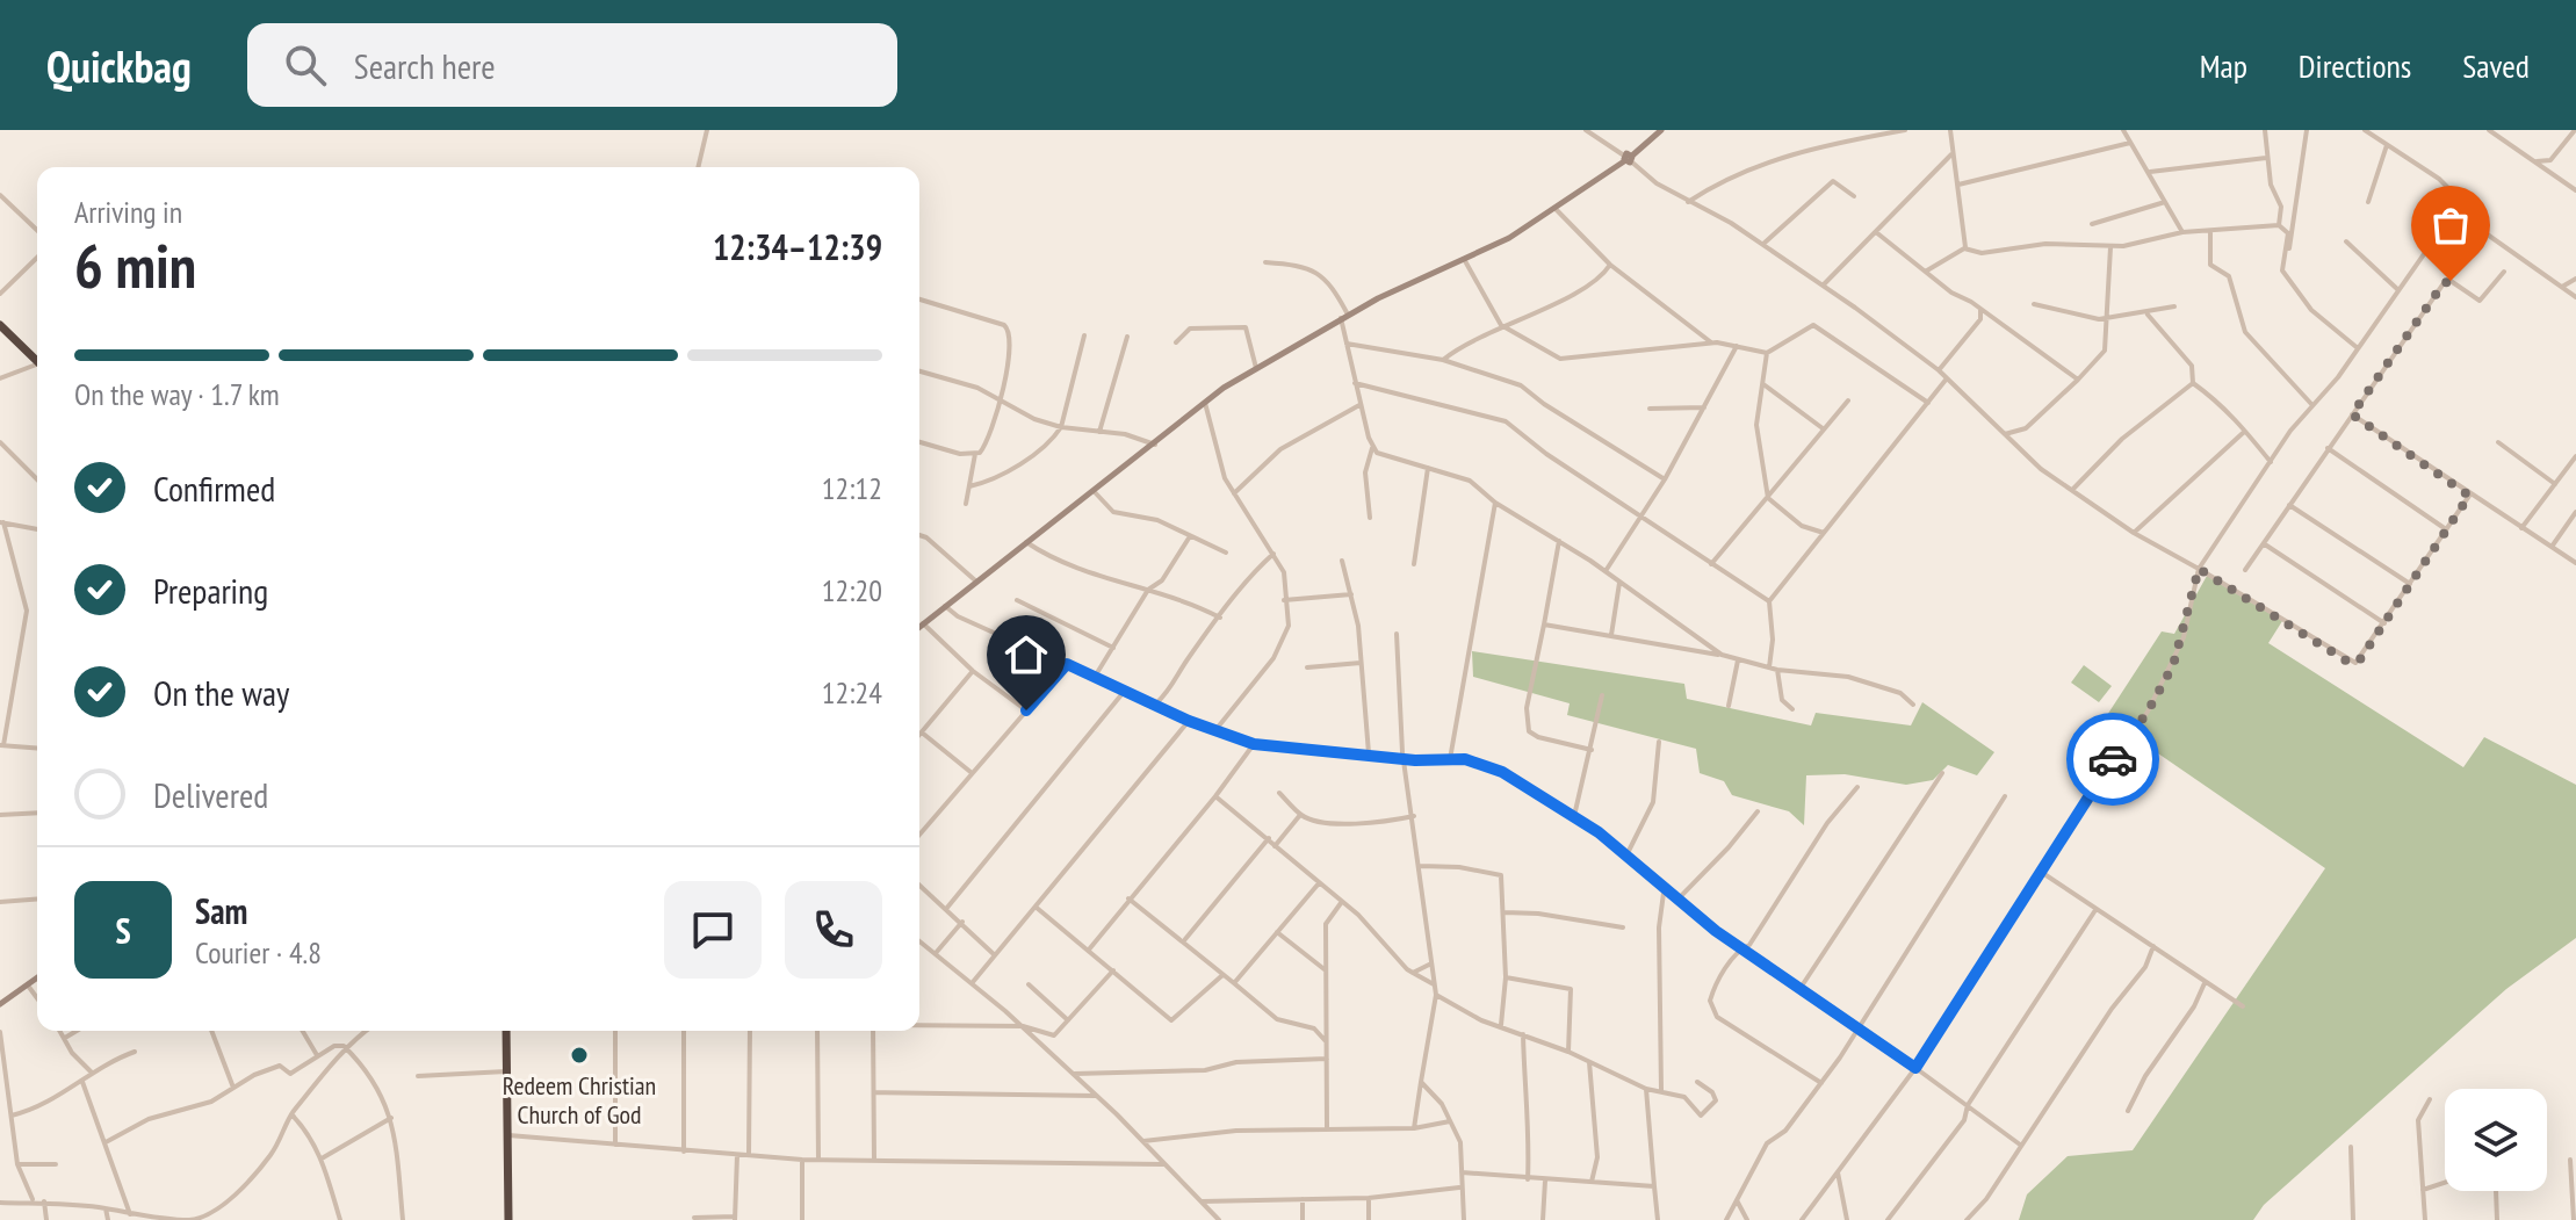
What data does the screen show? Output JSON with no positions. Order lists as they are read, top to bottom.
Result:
{
  "places": ["Redeem Christian Church of God"],
  "page": {
    "header": "Quickbag",
    "search": "Search here",
    "nav": ["Map", "Directions", "Saved"],
    "heading": ["6 min", "Arriving in", "12:34–12:39"],
    "panel": ["Sam", "Courier · 4.8"],
    "bar": "On the way · 1.7 km",
    "list": [
      ["Confirmed", "12:12"],
      ["Preparing", "12:20"],
      ["On the way", "12:24"],
      "Delivered"
    ],
    "round": "S"
  }
}
